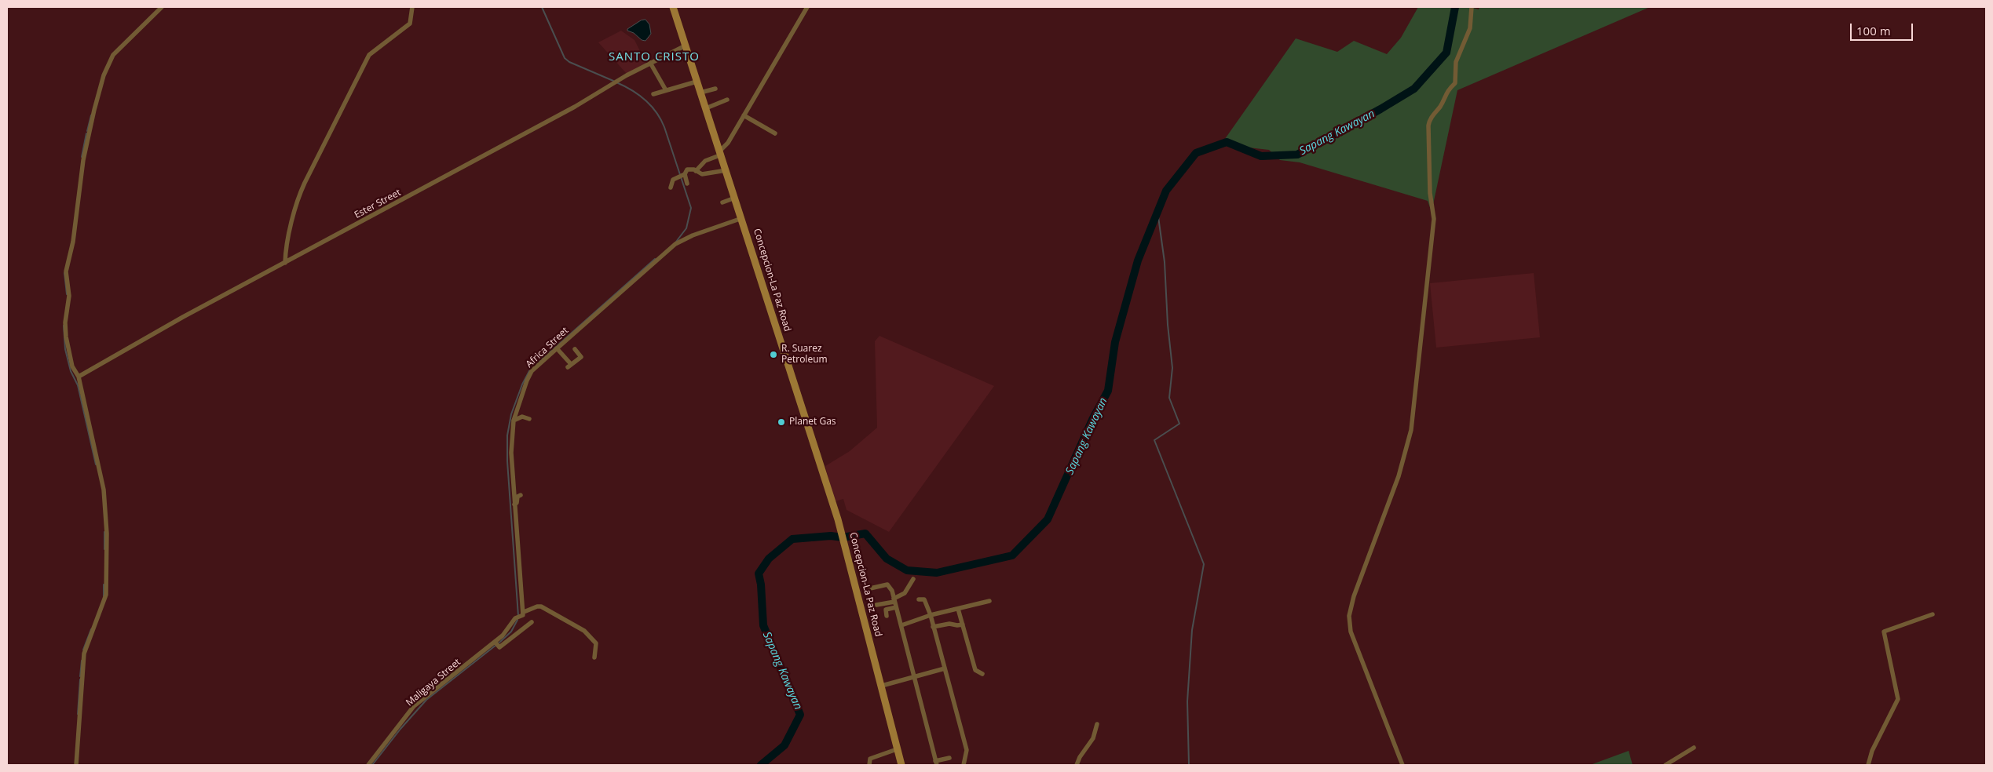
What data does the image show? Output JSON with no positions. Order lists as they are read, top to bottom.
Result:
{
  "streets": {
    "main road": ["Concepcion-La Paz Road"],
    "street": ["Ester Street", "Africa Street", "Maligaya Street"]
  },
  "crossings": [
    ["Ester Street", "Concepcion-La Paz Road"],
    ["Concepcion-La Paz Road", "Africa Street"],
    ["Africa Street", "Maligaya Street"]
  ],
  "districts": ["SANTO CRISTO"],
  "water": ["Sapang Kawayan"],
  "places": ["R. Suarez Petroleum", "Planet Gas"],
  "scale_bar": "100 m"
}
